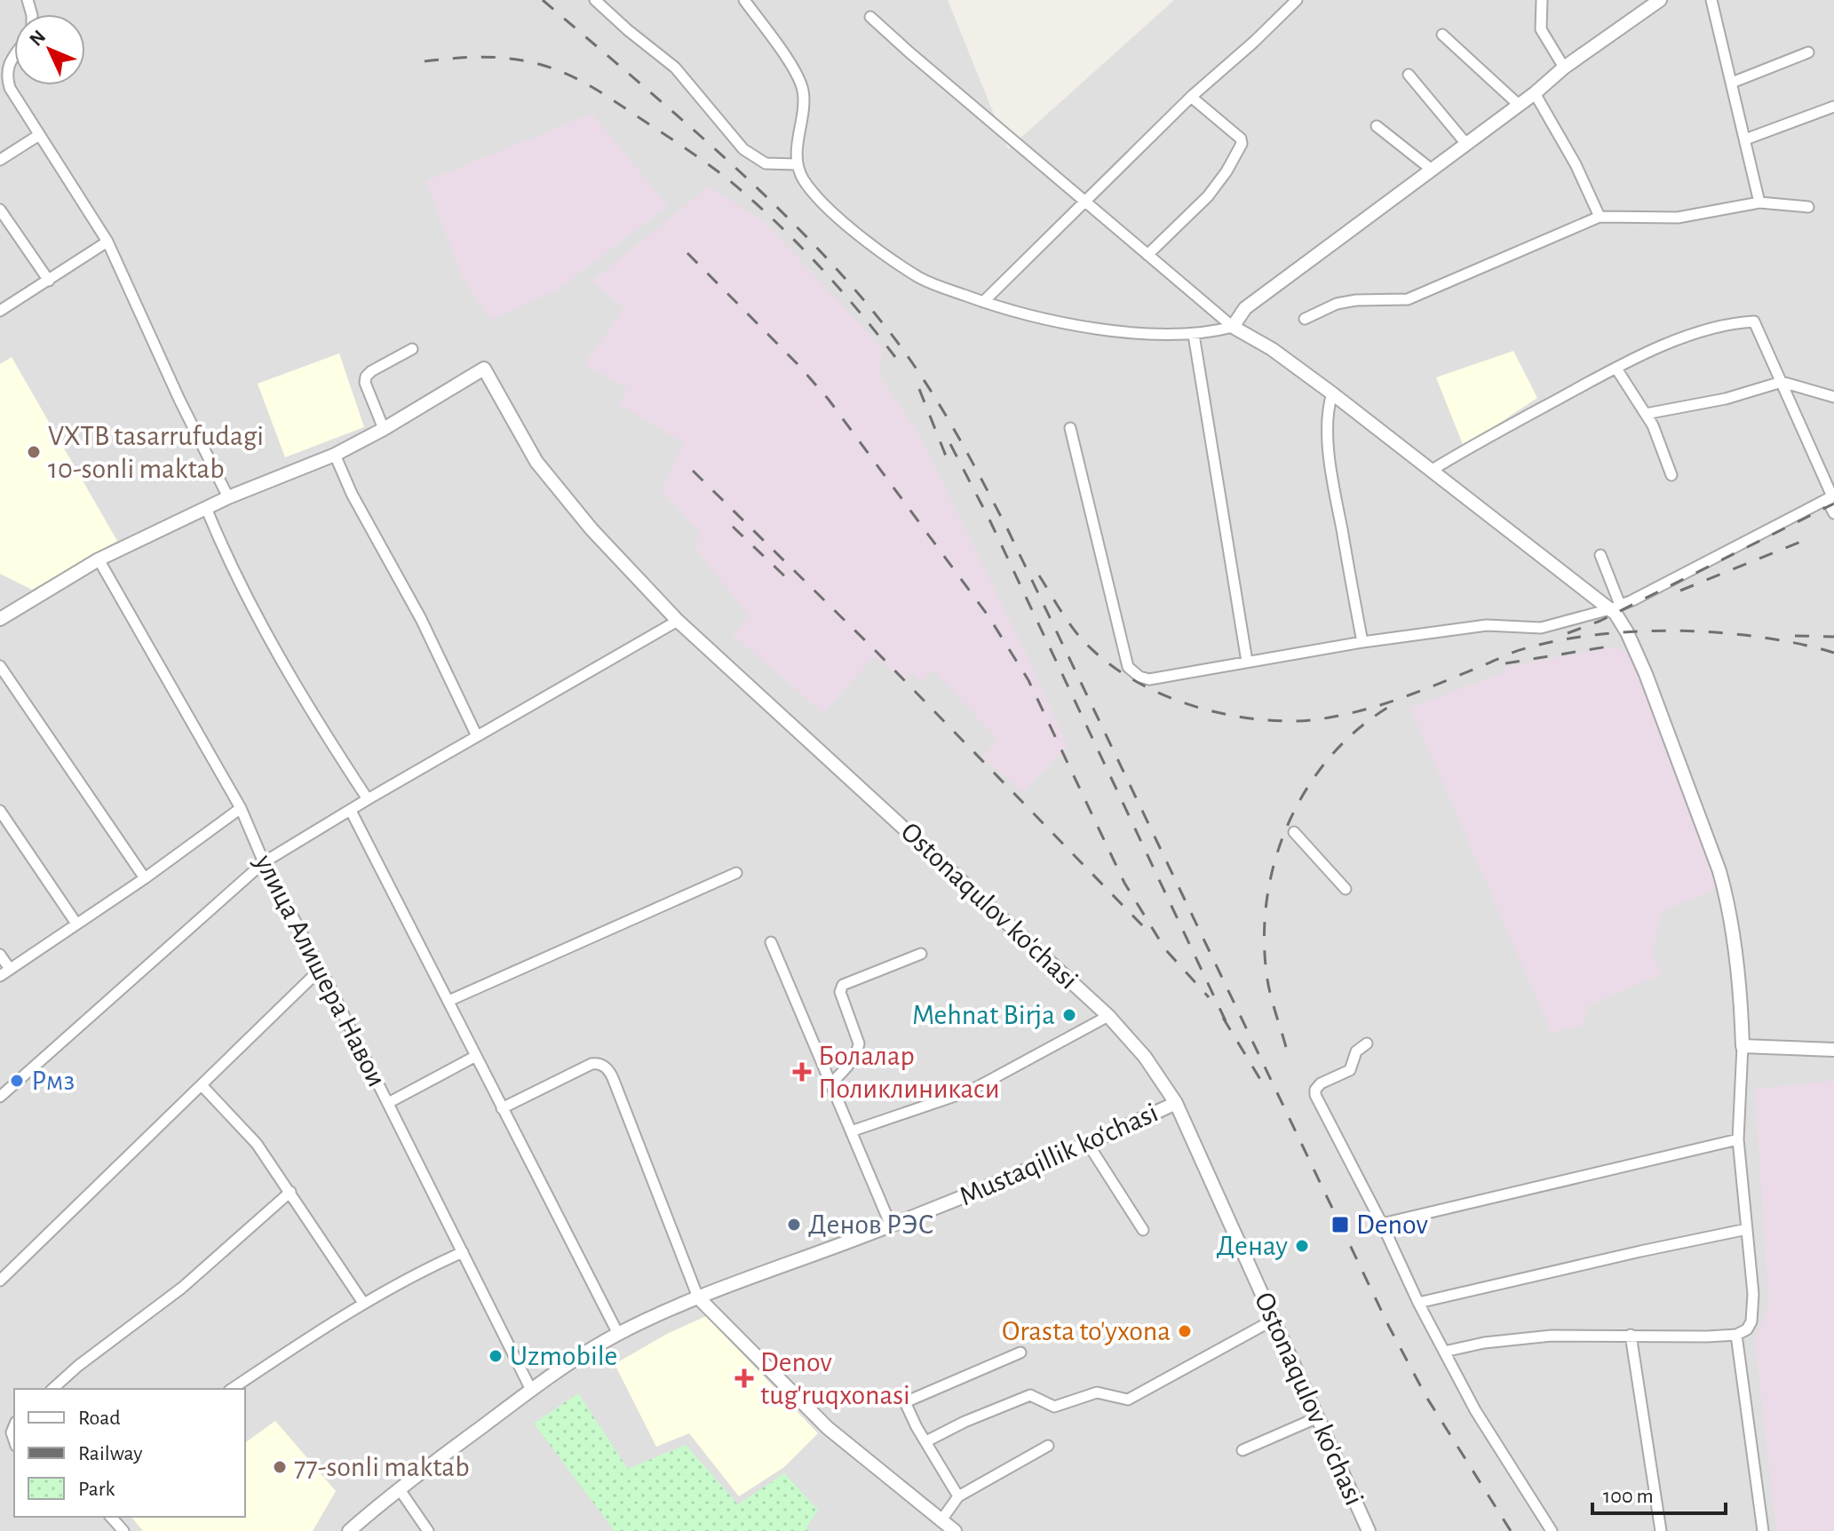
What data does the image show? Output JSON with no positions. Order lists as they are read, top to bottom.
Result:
{
  "streets": {
    "street": ["Ostonaqulov ko'chasi", "улица Алишера Навои", "Mustaqillik ko‘chasi"]
  },
  "crossings": [
    ["Ostonaqulov ko'chasi", "Mustaqillik ko‘chasi"],
    ["улица Алишера Навои", "Mustaqillik ko‘chasi"]
  ],
  "places": {
    "other": [
      "VXTB tasarrufudagi 10-sonli maktab",
      "Mehnat Birja",
      "Рмз",
      "Денов РЭС",
      "Денау",
      "Orasta to'yxona",
      "Uzmobile",
      "77-sonli maktab"
    ],
    "health": ["Болалар Поликлиникаси", "Denov tug'ruqxonasi"],
    "transit": ["Denov"]
  },
  "legend": ["Road", "Railway", "Park"],
  "scale_bar": "100 m",
  "north": "top left"
}
